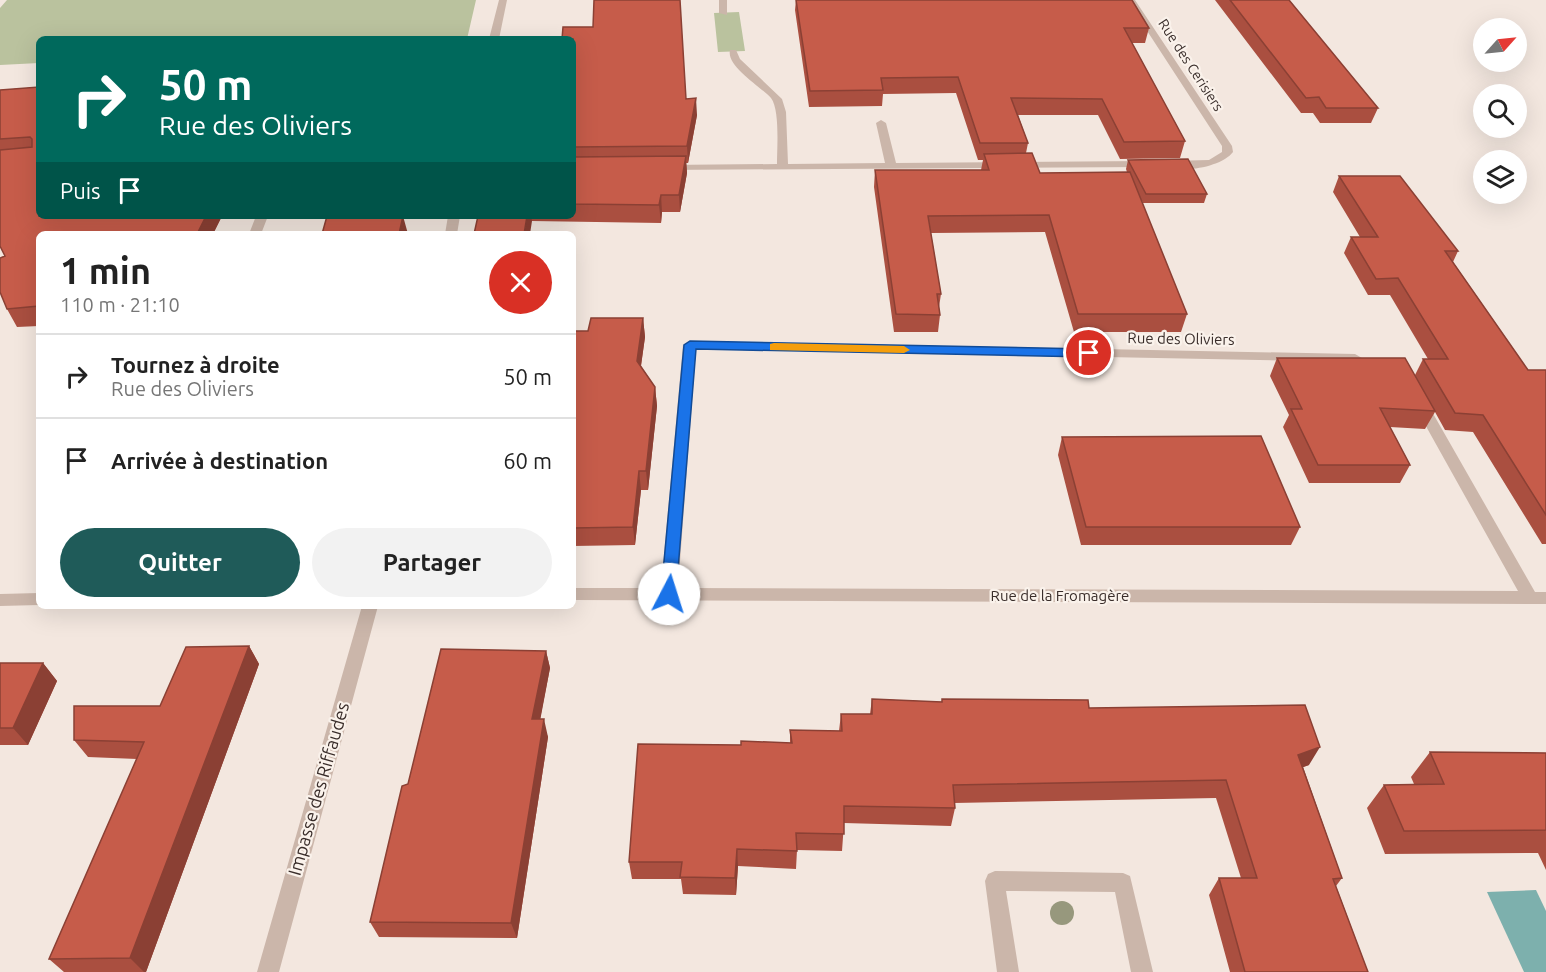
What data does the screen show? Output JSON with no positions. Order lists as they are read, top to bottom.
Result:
{
  "streets": {
    "street": [
      "Rue des Cerisiers",
      "Rue des Oliviers",
      "Rue de la Fromagère",
      "Impasse des Riffaudes"
    ]
  },
  "crossings": [
    ["Rue des Oliviers", "Rue de la Fromagère"]
  ],
  "north": "top right",
  "page": {
    "turn": ["50 m", "Rue des Oliviers"],
    "then": "Puis",
    "heading": ["1 min", "110 m · 21:10"],
    "list": [
      {
        "name": "Tournez à droite",
        "note": "Rue des Oliviers",
        "value": "50 m"
      },
      {
        "name": "Arrivée à destination",
        "value": "60 m"
      }
    ],
    "buttons": ["Quitter", "Partager"]
  }
}
